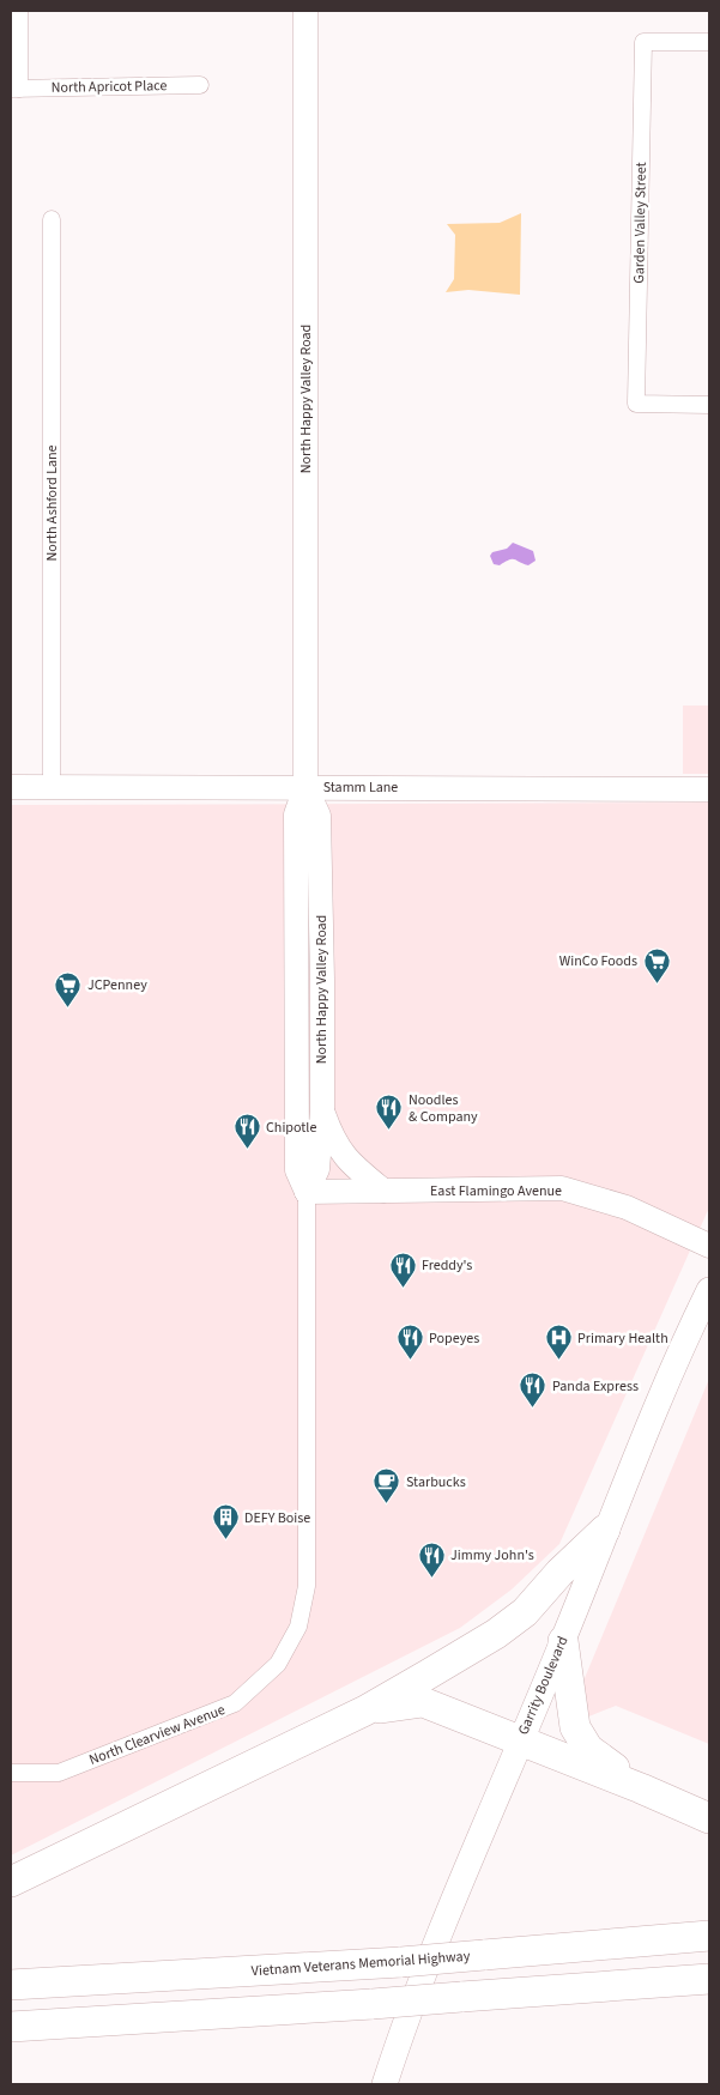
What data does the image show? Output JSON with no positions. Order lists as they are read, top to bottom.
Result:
{
  "streets": {
    "highway": ["Vietnam Veterans Memorial Highway"],
    "main road": [
      "North Happy Valley Road",
      "Stamm Lane",
      "East Flamingo Avenue",
      "Garrity Boulevard"
    ],
    "street": [
      "North Apricot Place",
      "Garden Valley Street",
      "North Ashford Lane",
      "North Clearview Avenue"
    ]
  },
  "crossings": [
    ["North Happy Valley Road", "Stamm Lane"],
    ["North Happy Valley Road", "East Flamingo Avenue"],
    ["North Happy Valley Road", "North Clearview Avenue"],
    ["North Ashford Lane", "Stamm Lane"]
  ],
  "places": {
    "supermarket": ["WinCo Foods", "JCPenney"],
    "restaurant": [
      "Noodles & Company",
      "Chipotle",
      "Freddy's",
      "Popeyes",
      "Panda Express",
      "Jimmy John's"
    ],
    "hospital": ["Primary Health"],
    "cafe": ["Starbucks"],
    "building": ["DEFY Boise"]
  }
}
